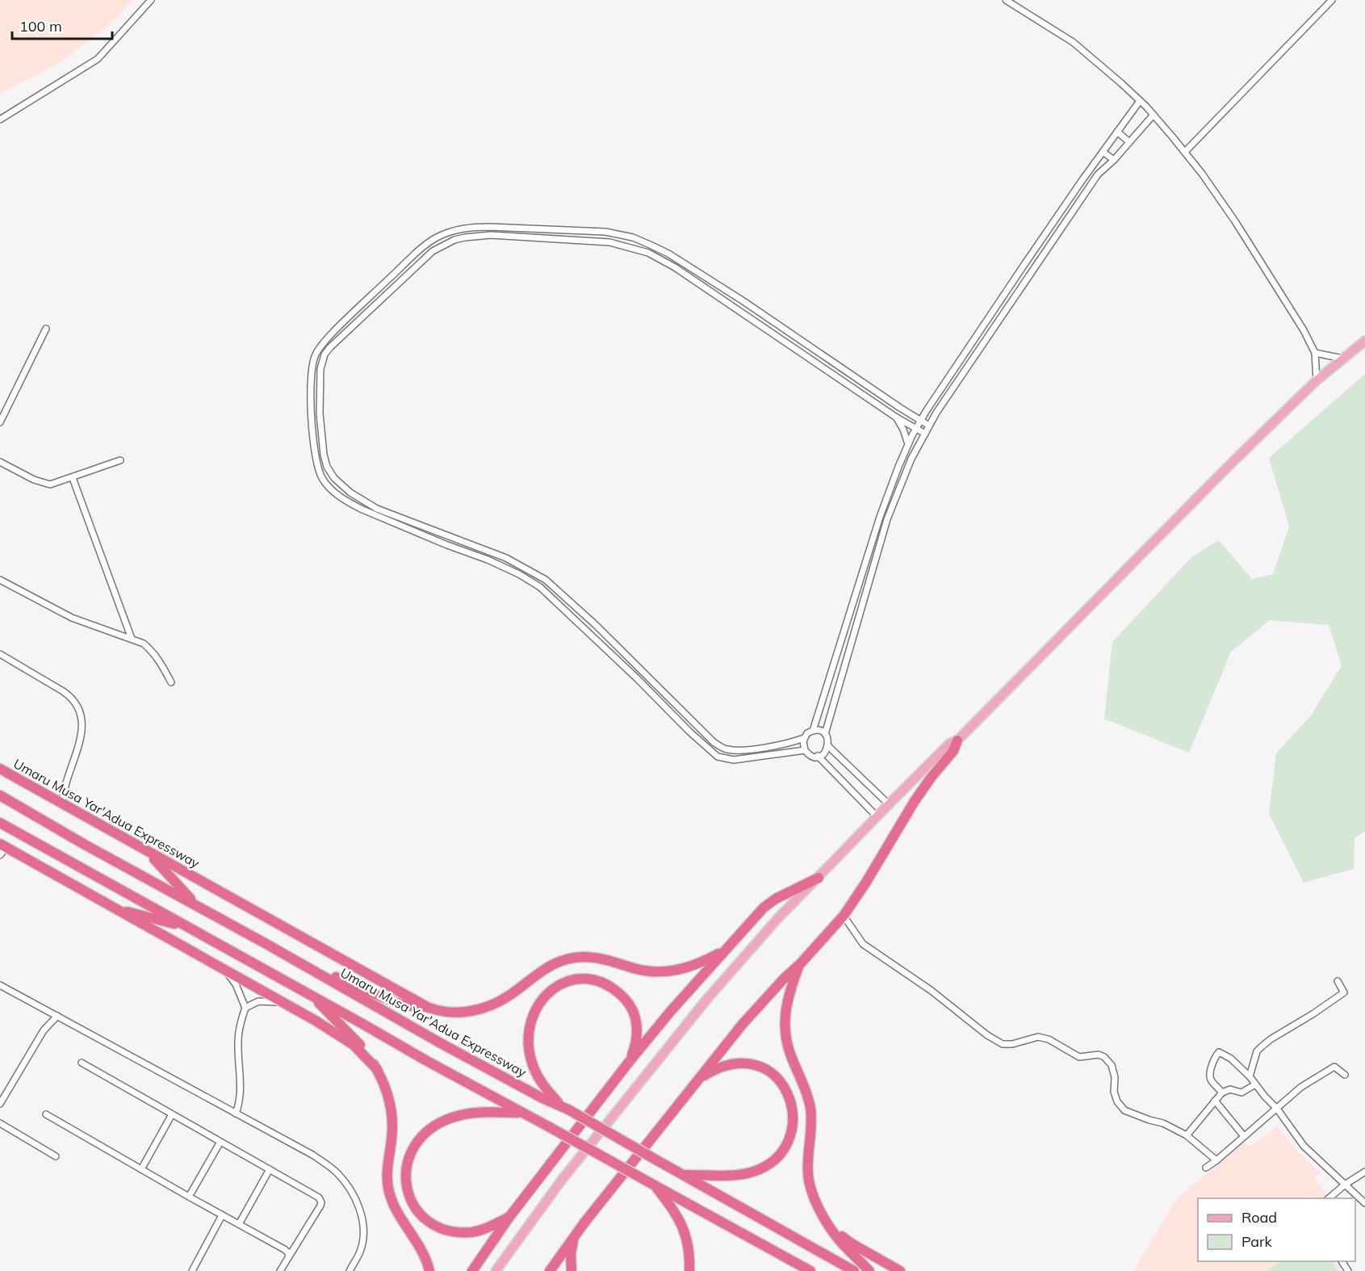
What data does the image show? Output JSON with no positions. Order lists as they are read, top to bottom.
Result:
{
  "streets": {
    "highway": ["Umaru Musa Yar'Adua Expressway"]
  },
  "legend": ["Road", "Park"],
  "scale_bar": "100 m"
}
